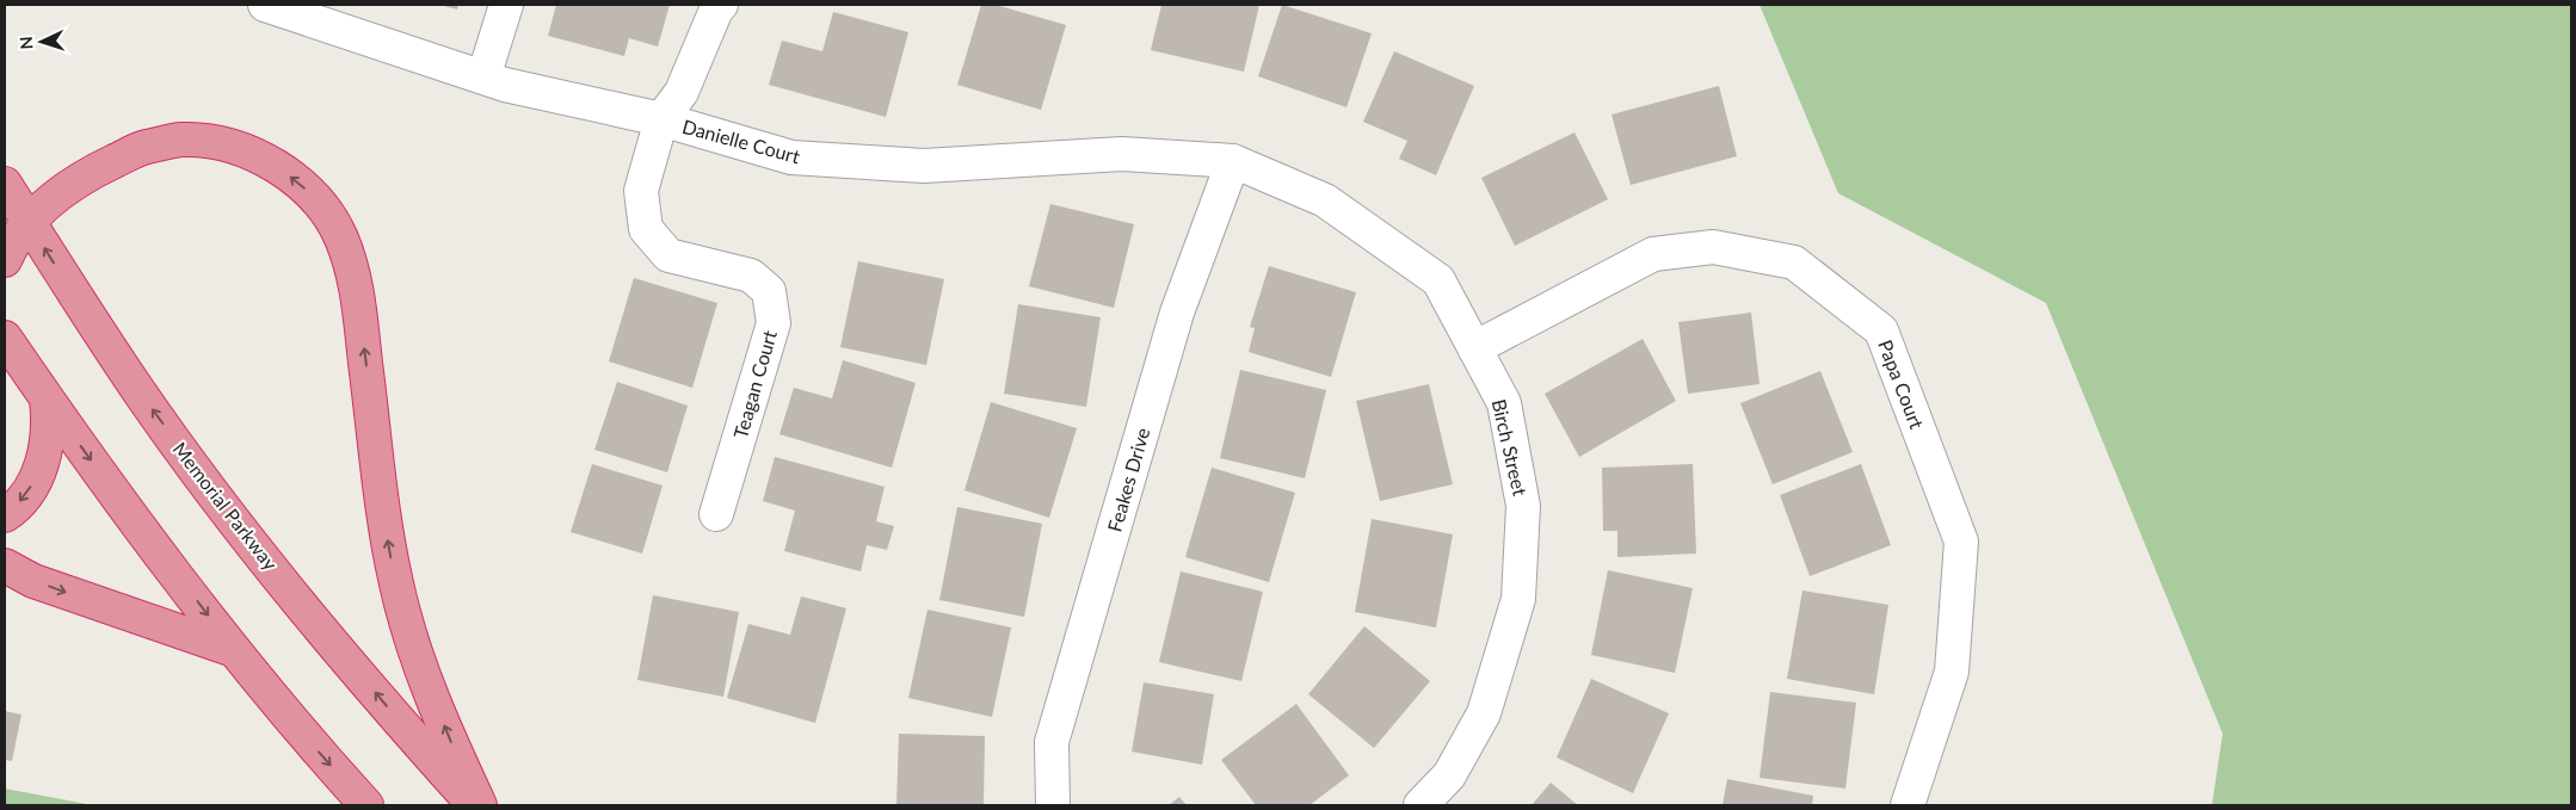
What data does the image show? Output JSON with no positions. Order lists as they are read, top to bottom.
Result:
{
  "streets": {
    "highway": ["Memorial Parkway"],
    "street": [
      "Danielle Court",
      "Teagan Court",
      "Papa Court",
      "Birch Street",
      "Feakes Drive"
    ]
  },
  "crossings": [
    ["Danielle Court", "Teagan Court"],
    ["Danielle Court", "Birch Street"],
    ["Danielle Court", "Feakes Drive"],
    ["Papa Court", "Birch Street"],
    ["Birch Street", "Feakes Drive"]
  ],
  "north": "left"
}
